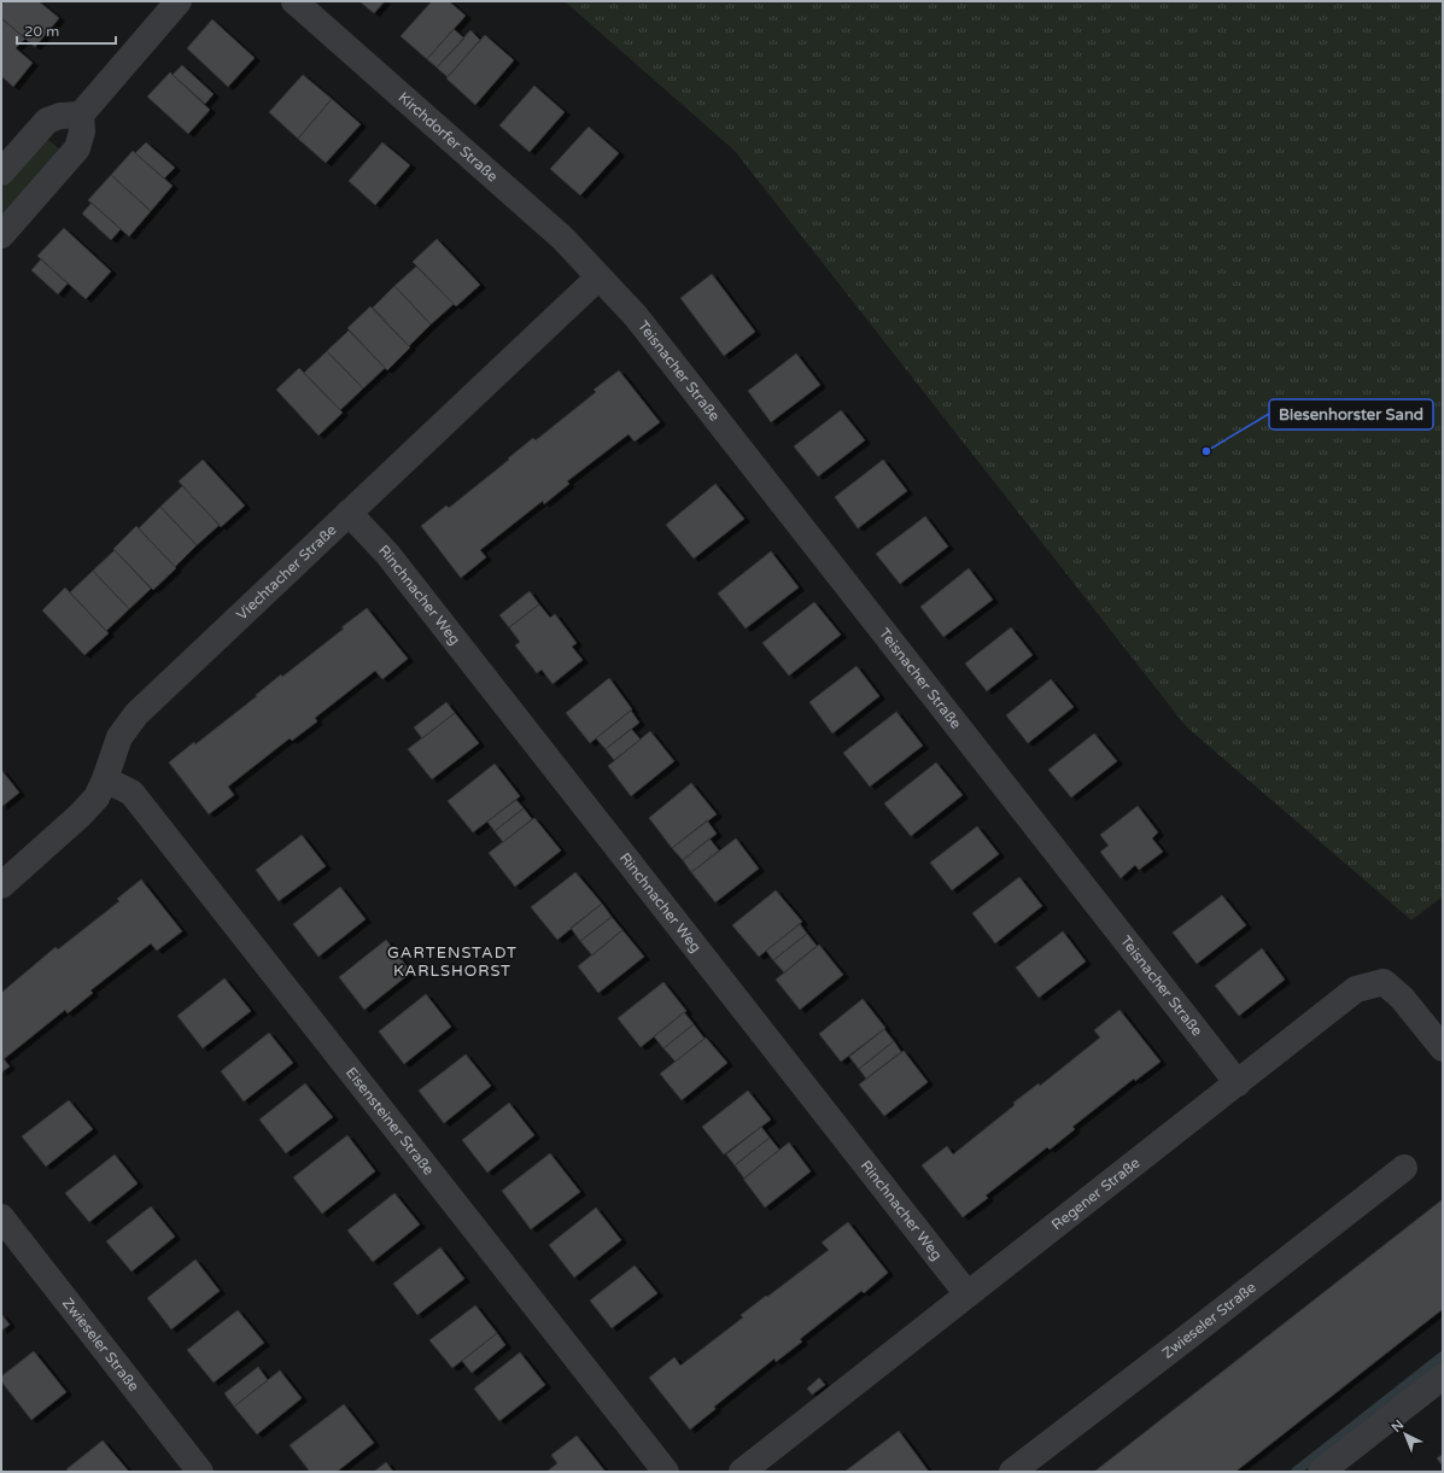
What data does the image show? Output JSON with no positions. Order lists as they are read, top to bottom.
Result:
{
  "streets": {
    "street": [
      "Kirchdorfer Straße",
      "Teisnacher Straße",
      "Viechtacher Straße",
      "Rinchnacher Weg",
      "Eisensteiner Straße",
      "Regener Straße",
      "Zwieseler Straße"
    ]
  },
  "crossings": [
    ["Kirchdorfer Straße", "Teisnacher Straße"],
    ["Kirchdorfer Straße", "Viechtacher Straße"],
    ["Teisnacher Straße", "Viechtacher Straße"],
    ["Teisnacher Straße", "Regener Straße"],
    ["Viechtacher Straße", "Rinchnacher Weg"],
    ["Viechtacher Straße", "Eisensteiner Straße"],
    ["Rinchnacher Weg", "Regener Straße"]
  ],
  "districts": ["GARTENSTADT KARLSHORST"],
  "places": ["Biesenhorster Sand"],
  "scale_bar": "20 m",
  "north": "top left"
}
